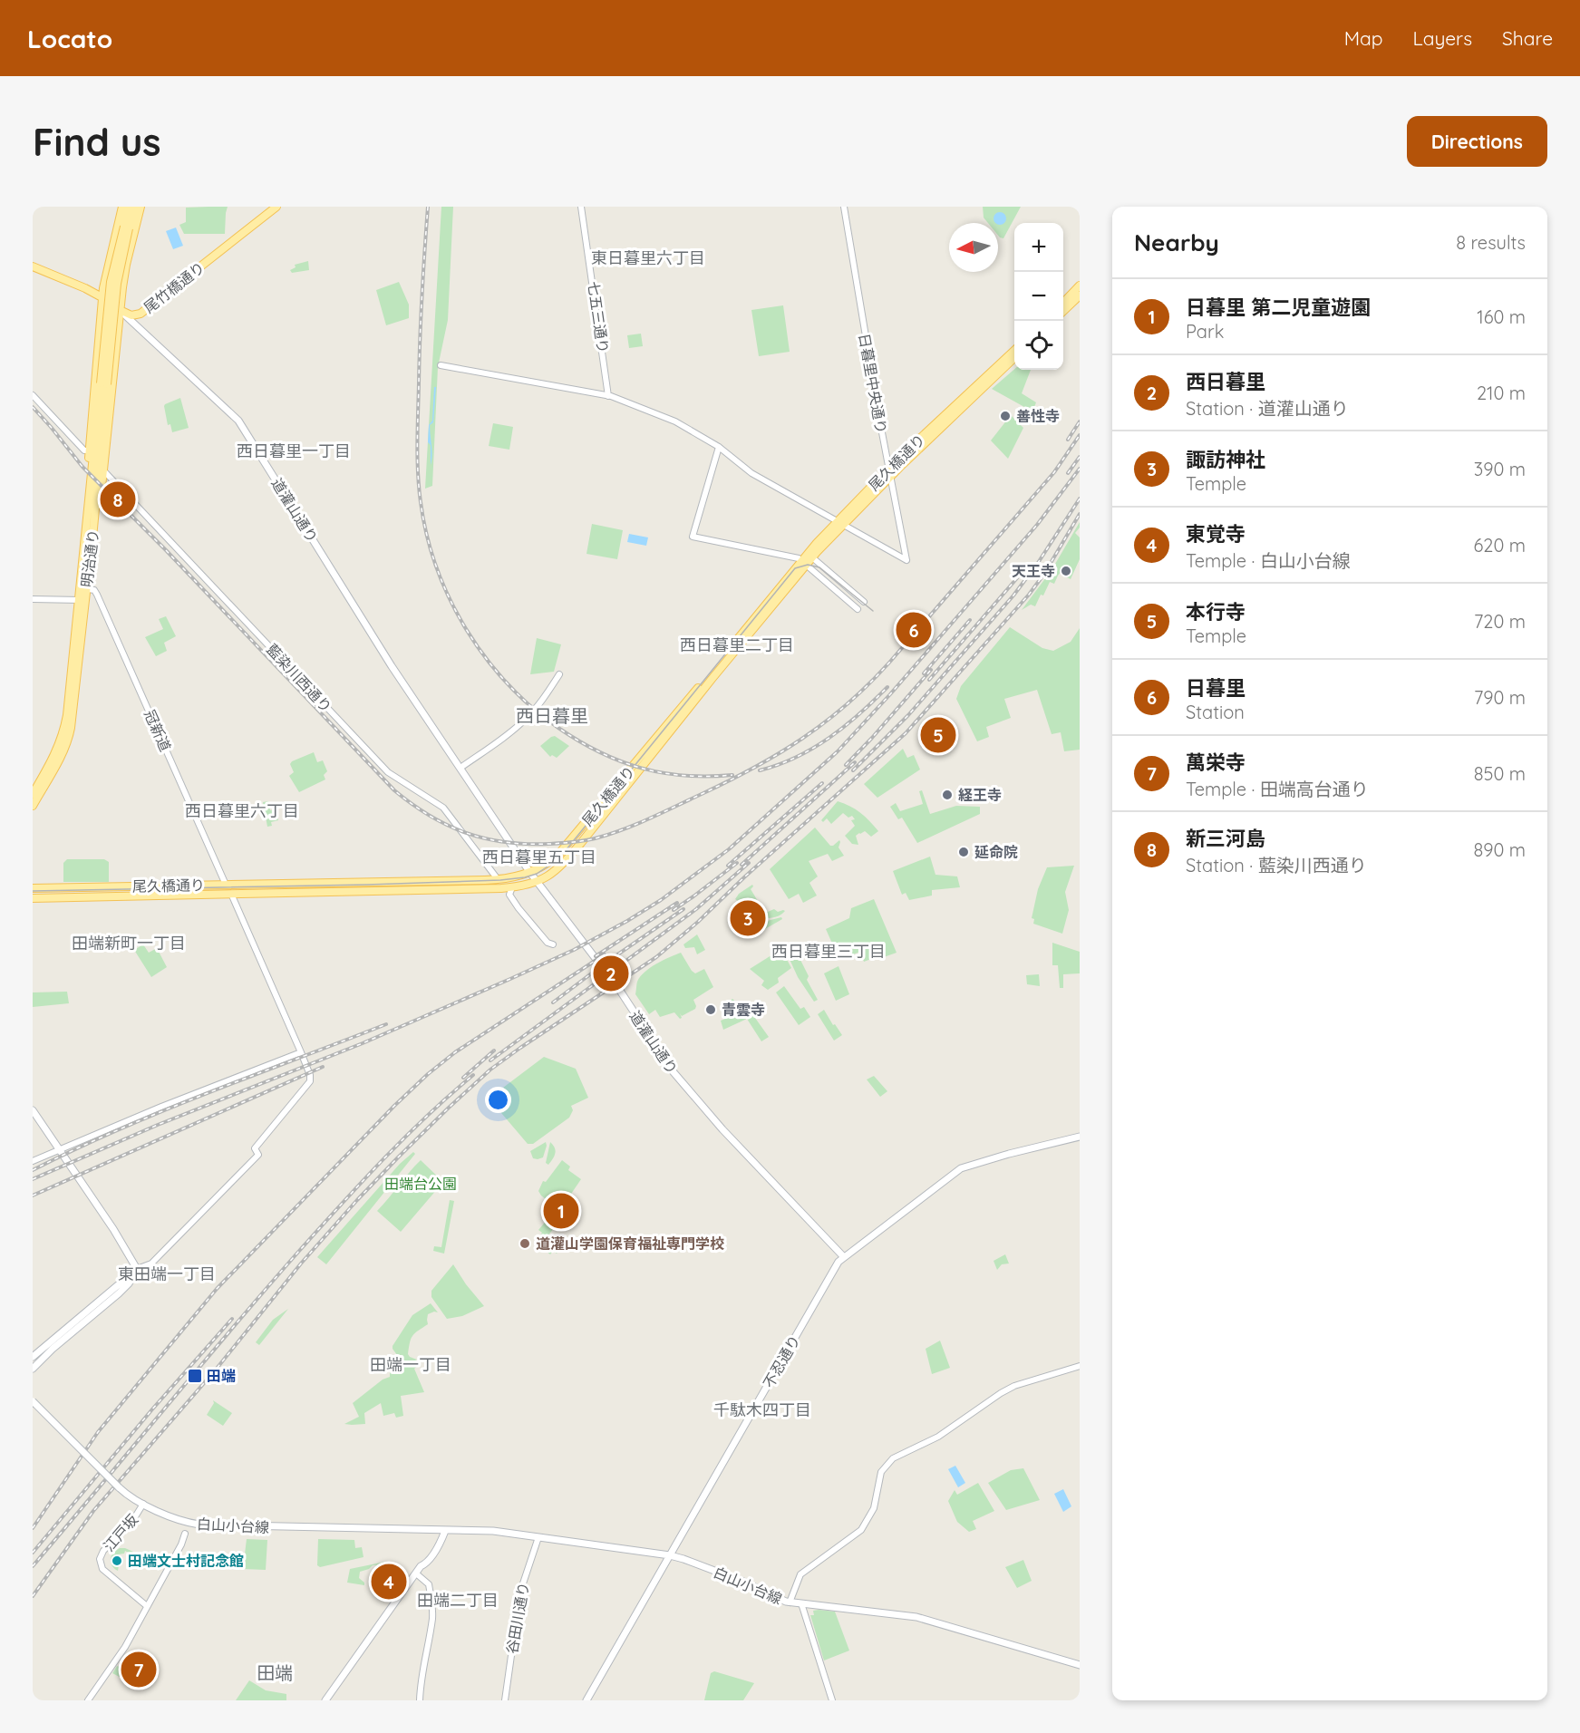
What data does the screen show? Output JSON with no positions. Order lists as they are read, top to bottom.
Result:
{
  "streets": {
    "main road": [
      "尾竹橋通り",
      "尾久橋通り",
      "道灌山通り",
      "明治通り",
      "不忍通り",
      "白山小台線"
    ],
    "street": [
      "七五三通り",
      "日暮里中央通り",
      "藍染川西通り",
      "冠新道",
      "江戸坂",
      "谷田川通り"
    ]
  },
  "crossings": [
    ["尾竹橋通り", "道灌山通り"],
    ["日暮里中央通り", "尾久橋通り"],
    ["尾久橋通り", "道灌山通り"],
    ["尾久橋通り", "藍染川西通り"],
    ["尾久橋通り", "冠新道"],
    ["道灌山通り", "不忍通り"],
    ["明治通り", "冠新道"],
    ["不忍通り", "白山小台線"],
    ["白山小台線", "江戸坂"],
    ["白山小台線", "谷田川通り"]
  ],
  "districts": [
    "東日暮里六丁目",
    "西日暮里一丁目",
    "西日暮里二丁目",
    "西日暮里",
    "西日暮里六丁目",
    "西日暮里五丁目",
    "田端新町一丁目",
    "西日暮里三丁目",
    "東田端一丁目",
    "田端一丁目",
    "千駄木四丁目",
    "田端二丁目",
    "田端"
  ],
  "parks": ["田端台公園"],
  "places": {
    "other": [
      "善性寺",
      "天王寺",
      "経王寺",
      "延命院",
      "青雲寺",
      "道灌山学園保育福祉専門学校",
      "田端文士村記念館"
    ],
    "transit": ["田端"]
  },
  "north": "left",
  "page": {
    "header": "Locato",
    "nav": ["Map", "Layers", "Share"],
    "buttons": "Directions",
    "title": "Find us",
    "heading": ["Nearby", "8 results"],
    "map_buttons": ["+", "−"],
    "list": [
      {
        "mark": "1",
        "name": "日暮里 第二児童遊園",
        "note": "Park",
        "value": "160 m"
      },
      {
        "mark": "2",
        "name": "西日暮里",
        "note": "Station · 道灌山通り",
        "value": "210 m"
      },
      {
        "mark": "3",
        "name": "諏訪神社",
        "note": "Temple",
        "value": "390 m"
      },
      {
        "mark": "4",
        "name": "東覚寺",
        "note": "Temple · 白山小台線",
        "value": "620 m"
      },
      {
        "mark": "5",
        "name": "本行寺",
        "note": "Temple",
        "value": "720 m"
      },
      {
        "mark": "6",
        "name": "日暮里",
        "note": "Station",
        "value": "790 m"
      },
      {
        "mark": "7",
        "name": "萬栄寺",
        "note": "Temple · 田端高台通り",
        "value": "850 m"
      },
      {
        "mark": "8",
        "name": "新三河島",
        "note": "Station · 藍染川西通り",
        "value": "890 m"
      }
    ],
    "pins": [
      "8",
      "6",
      "5",
      "3",
      "2",
      "1",
      "4",
      "7"
    ]
  }
}
